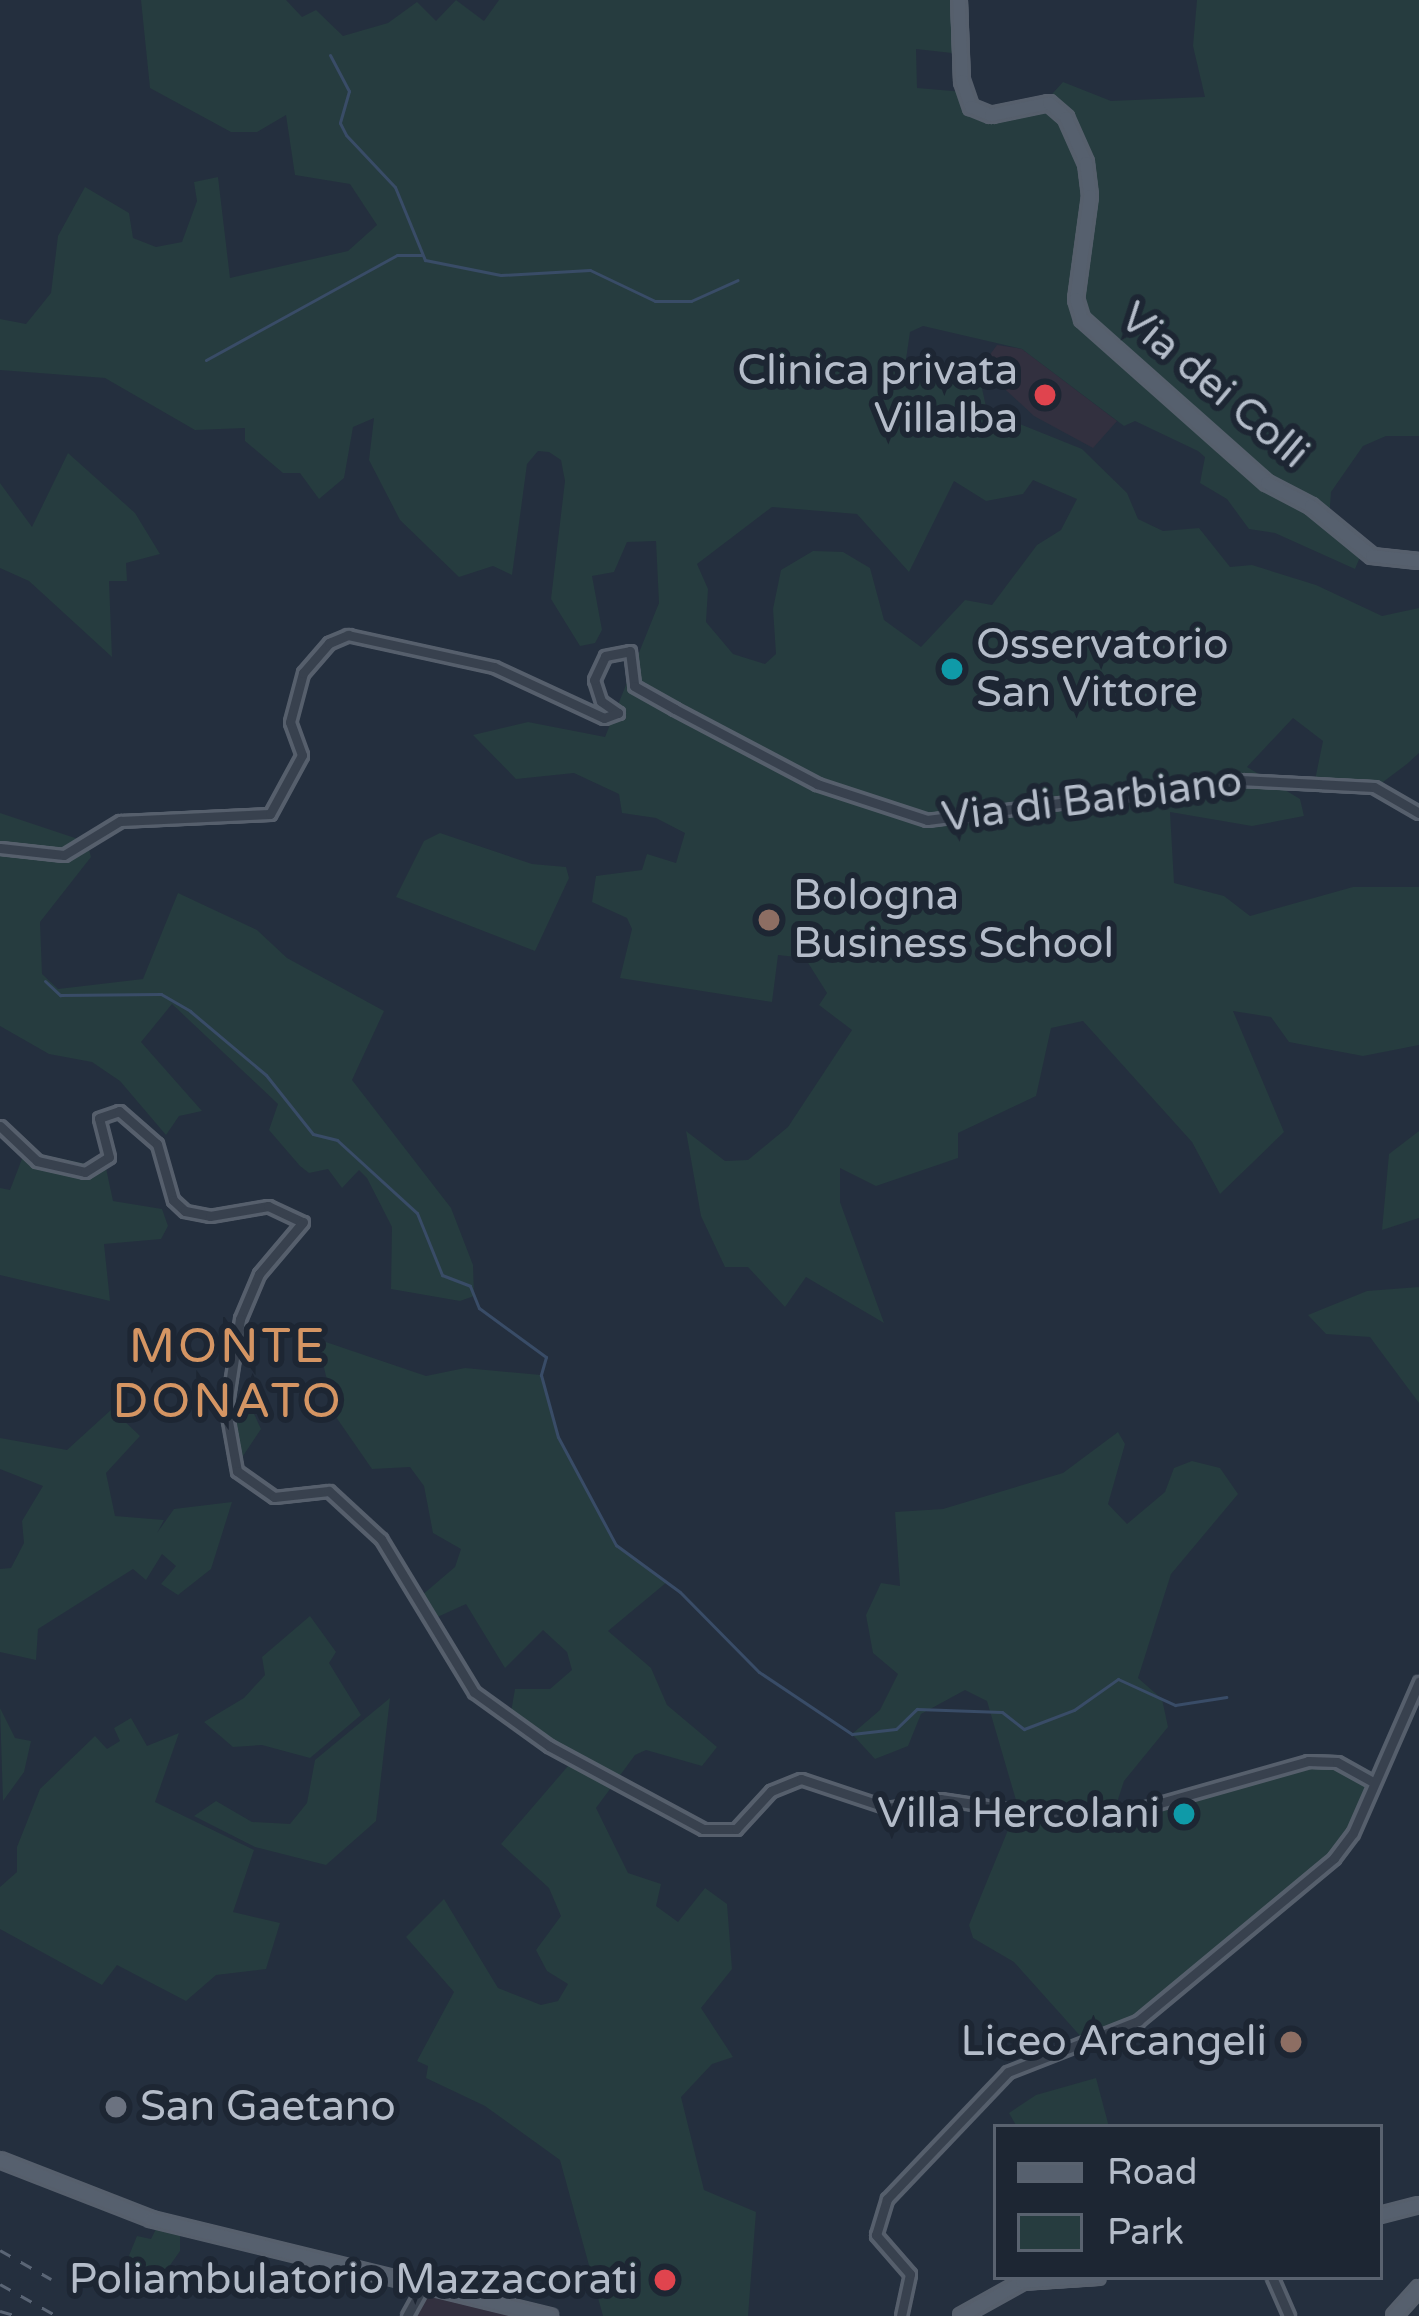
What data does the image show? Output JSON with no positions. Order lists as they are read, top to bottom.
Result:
{
  "streets": {
    "main road": ["Via dei Colli"],
    "street": ["Via di Barbiano"]
  },
  "districts": ["MONTE DONATO"],
  "places": [
    "Clinica privata Villalba",
    "Osservatorio San Vittore",
    "Bologna Business School",
    "Villa Hercolani",
    "Liceo Arcangeli",
    "San Gaetano",
    "Poliambulatorio Mazzacorati"
  ],
  "legend": ["Road", "Park"]
}
